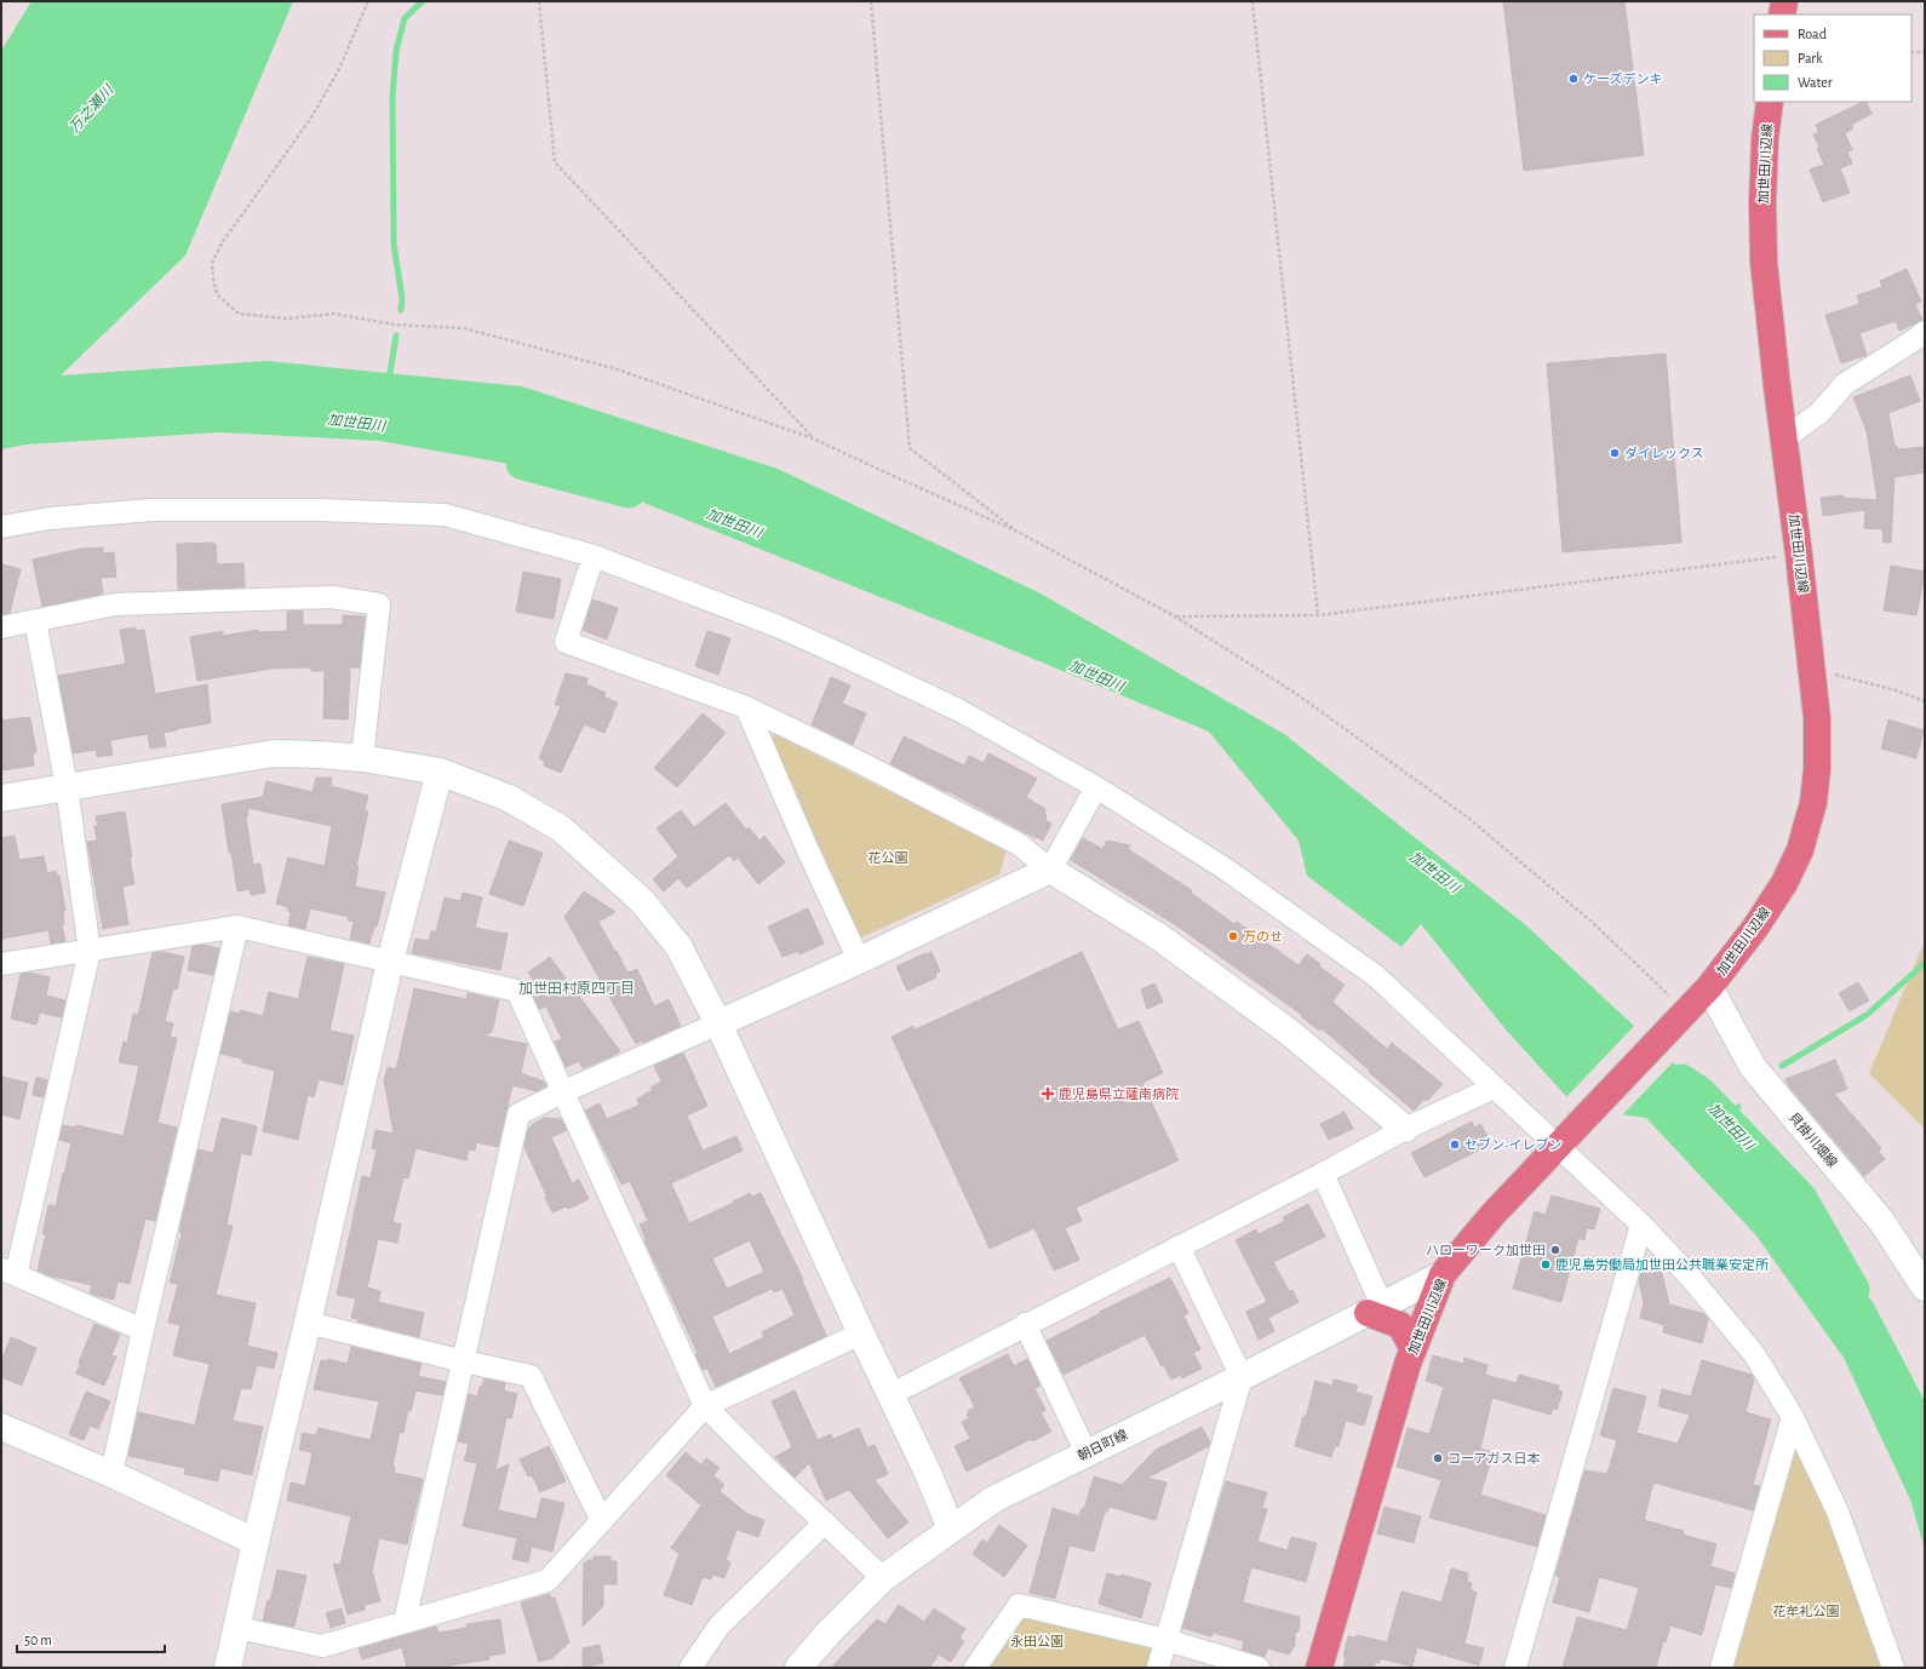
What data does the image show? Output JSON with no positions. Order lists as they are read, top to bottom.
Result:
{
  "streets": {
    "main road": ["加世田川辺線"],
    "street": ["貝掛川畑線", "朝日町線"]
  },
  "crossings": [
    ["加世田川辺線", "貝掛川畑線"],
    ["加世田川辺線", "朝日町線"]
  ],
  "districts": ["加世田村原四丁目"],
  "water": ["万之瀬川", "加世田川"],
  "parks": ["花公園", "花牟礼公園", "永田公園"],
  "places": {
    "other": [
      "ケーズデンキ",
      "ダイレックス",
      "万のせ",
      "セブン-イレブン",
      "ハローワーク加世田",
      "鹿児島労働局加世田公共職業安定所",
      "コーアガス日本"
    ],
    "health": ["鹿児島県立薩南病院"]
  },
  "legend": ["Road", "Park", "Water"],
  "scale_bar": "50 m"
}
